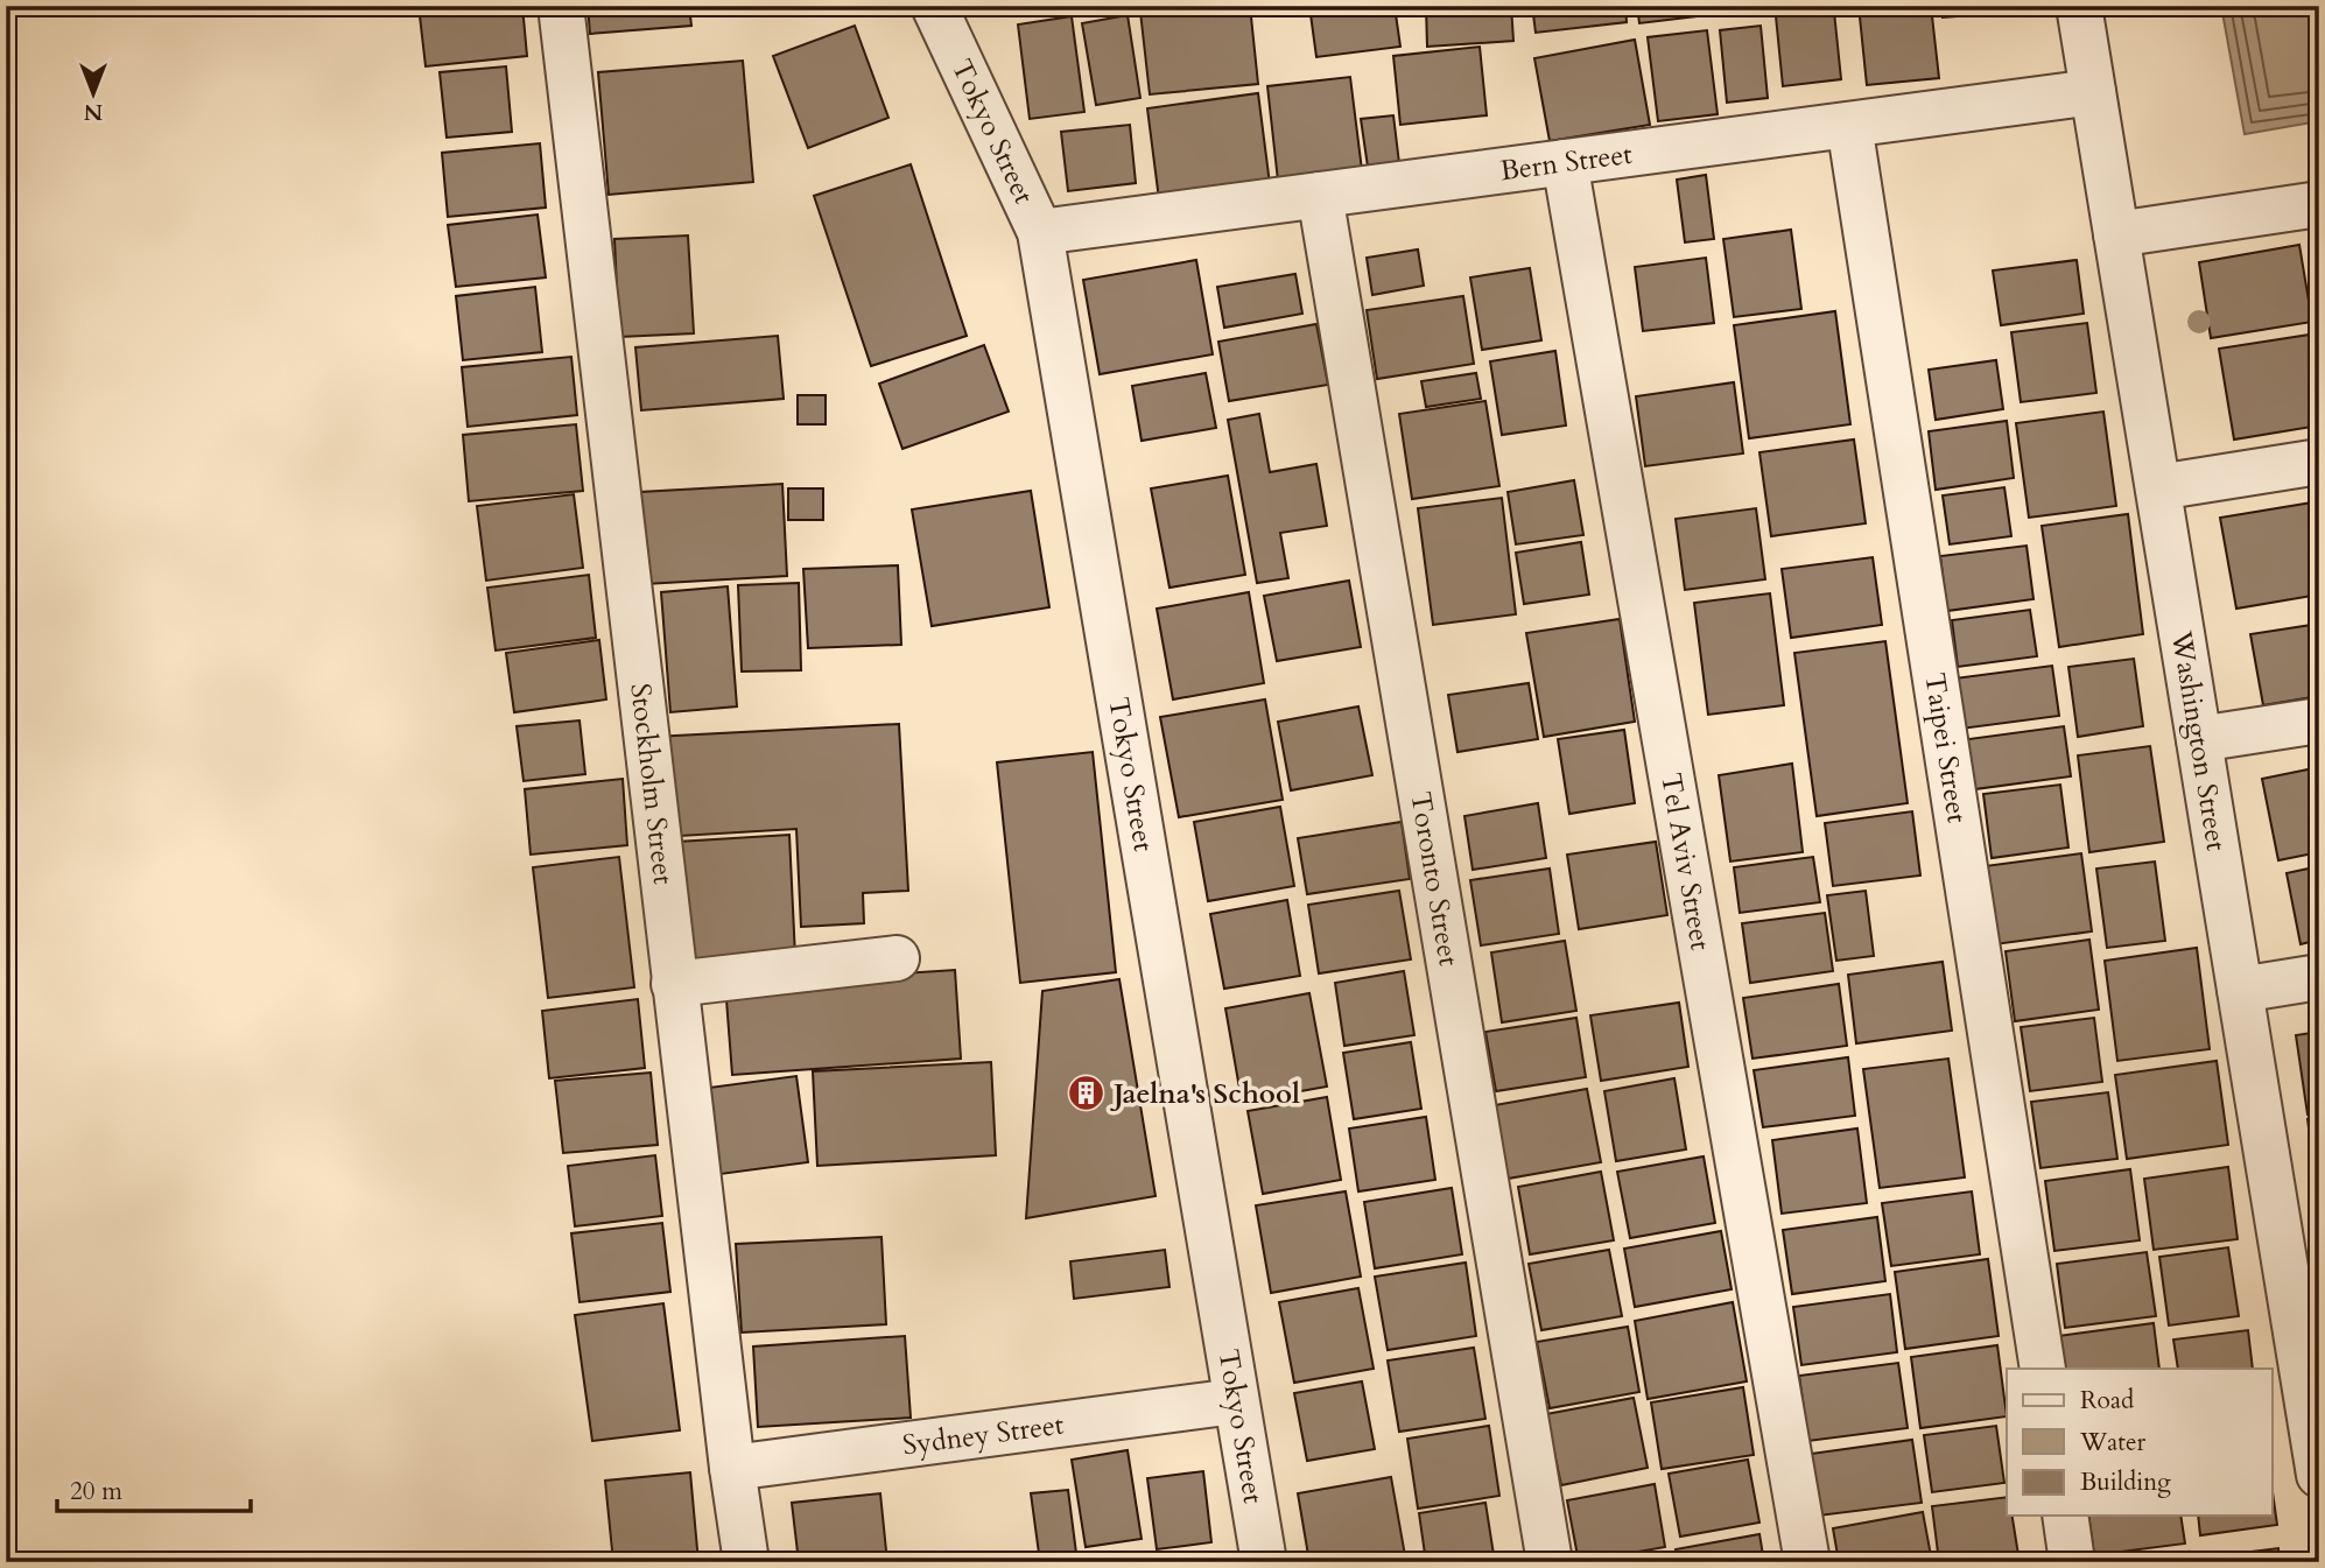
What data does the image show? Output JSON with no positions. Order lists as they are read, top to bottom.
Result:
{
  "streets": {
    "street": [
      "Tokyo Street",
      "Bern Street",
      "Washington Street",
      "Taipei Street",
      "Stockholm Street",
      "Tel Aviv Street",
      "Toronto Street",
      "Sydney Street"
    ]
  },
  "crossings": [
    ["Tokyo Street", "Bern Street"],
    ["Tokyo Street", "Sydney Street"],
    ["Bern Street", "Washington Street"],
    ["Bern Street", "Taipei Street"],
    ["Bern Street", "Tel Aviv Street"],
    ["Bern Street", "Toronto Street"],
    ["Stockholm Street", "Sydney Street"]
  ],
  "places": {
    "building": ["Jaelna's School"]
  },
  "legend": ["Road", "Water", "Building"],
  "scale_bar": "20 m",
  "north": "bottom"
}
